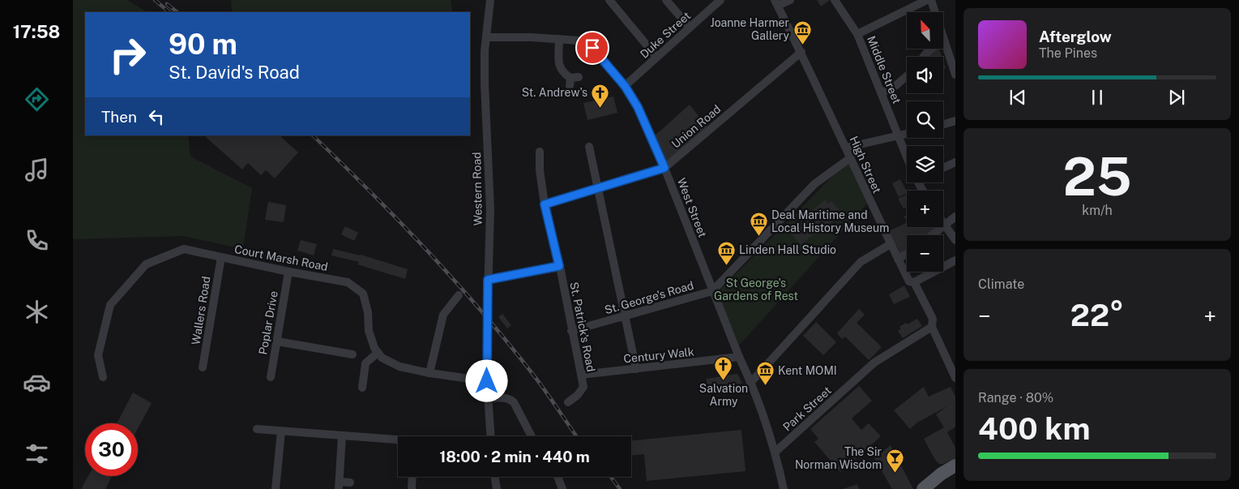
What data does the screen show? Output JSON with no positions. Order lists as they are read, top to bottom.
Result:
{
  "streets": {
    "street": [
      "Duke Street",
      "Middle Street",
      "Union Road",
      "High Street",
      "Western Road",
      "West Street",
      "Court Marsh Road",
      "St. George's Road",
      "Wallers Road",
      "Poplar Drive",
      "St. Patrick's Road",
      "Century Walk",
      "Park Street"
    ]
  },
  "crossings": [
    ["Duke Street", "West Street"],
    ["Union Road", "High Street"],
    ["Union Road", "West Street"],
    ["Union Road", "St. Patrick's Road"],
    ["High Street", "St. George's Road"],
    ["High Street", "Park Street"],
    ["Western Road", "West Street"],
    ["West Street", "St. George's Road"],
    ["West Street", "Century Walk"],
    ["West Street", "Park Street"],
    ["Court Marsh Road", "Wallers Road"],
    ["Court Marsh Road", "Poplar Drive"],
    ["St. George's Road", "St. Patrick's Road"],
    ["St. Patrick's Road", "Century Walk"]
  ],
  "parks": ["St George's Gardens of Rest"],
  "places": {
    "museum": [
      "Joanne Harmer Gallery",
      "Deal Maritime and Local History Museum",
      "Linden Hall Studio",
      "Kent MOMI"
    ],
    "church": ["St. Andrew's", "Salvation Army"],
    "bar": ["The Sir Norman Wisdom"]
  },
  "north": "top left",
  "page": {
    "tabs": "17:58",
    "map_buttons": ["+", "−"],
    "turn": ["90 m", "St. David's Road"],
    "song": ["Afterglow", "The Pines"],
    "then": "Then",
    "tile": [
      ["25", "km/h"],
      "Climate",
      ["Range · 80%", "400 km"]
    ],
    "heat": ["−", "22°", "+"],
    "limit": "30",
    "trip": "18:00 · 2 min · 440 m"
  }
}
